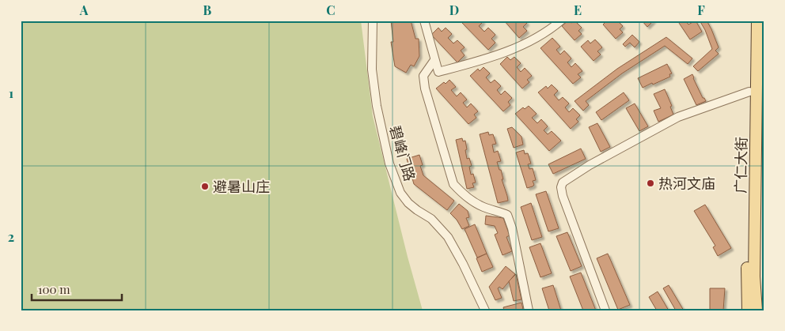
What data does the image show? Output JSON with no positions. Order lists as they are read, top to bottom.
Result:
{
  "streets": {
    "main road": ["广仁大街"],
    "street": ["碧峰门路"]
  },
  "places": ["热河文庙", "避暑山庄"],
  "scale_bar": "100 m",
  "grid": {
    "columns": [
      "A",
      "B",
      "C",
      "D",
      "E",
      "F"
    ],
    "rows": ["1", "2"]
  }
}
